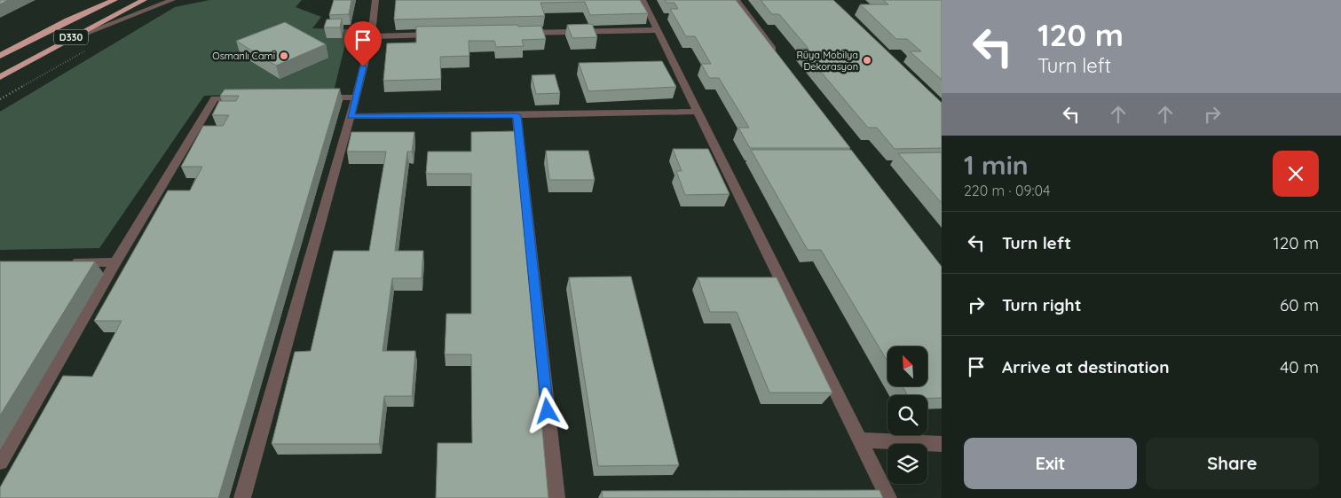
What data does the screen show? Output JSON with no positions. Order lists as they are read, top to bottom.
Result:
{
  "streets": {
    "highway": ["D330"]
  },
  "places": ["Osmanlı Cami", "Rüya Mobilya Dekorasyon"],
  "north": "top left",
  "page": {
    "turn": ["120 m", "Turn left"],
    "heading": ["1 min", "220 m · 09:04"],
    "list": [
      {
        "name": "Turn left",
        "value": "120 m"
      },
      {
        "name": "Turn right",
        "value": "60 m"
      },
      {
        "name": "Arrive at destination",
        "value": "40 m"
      }
    ],
    "buttons": ["Exit", "Share"]
  }
}
